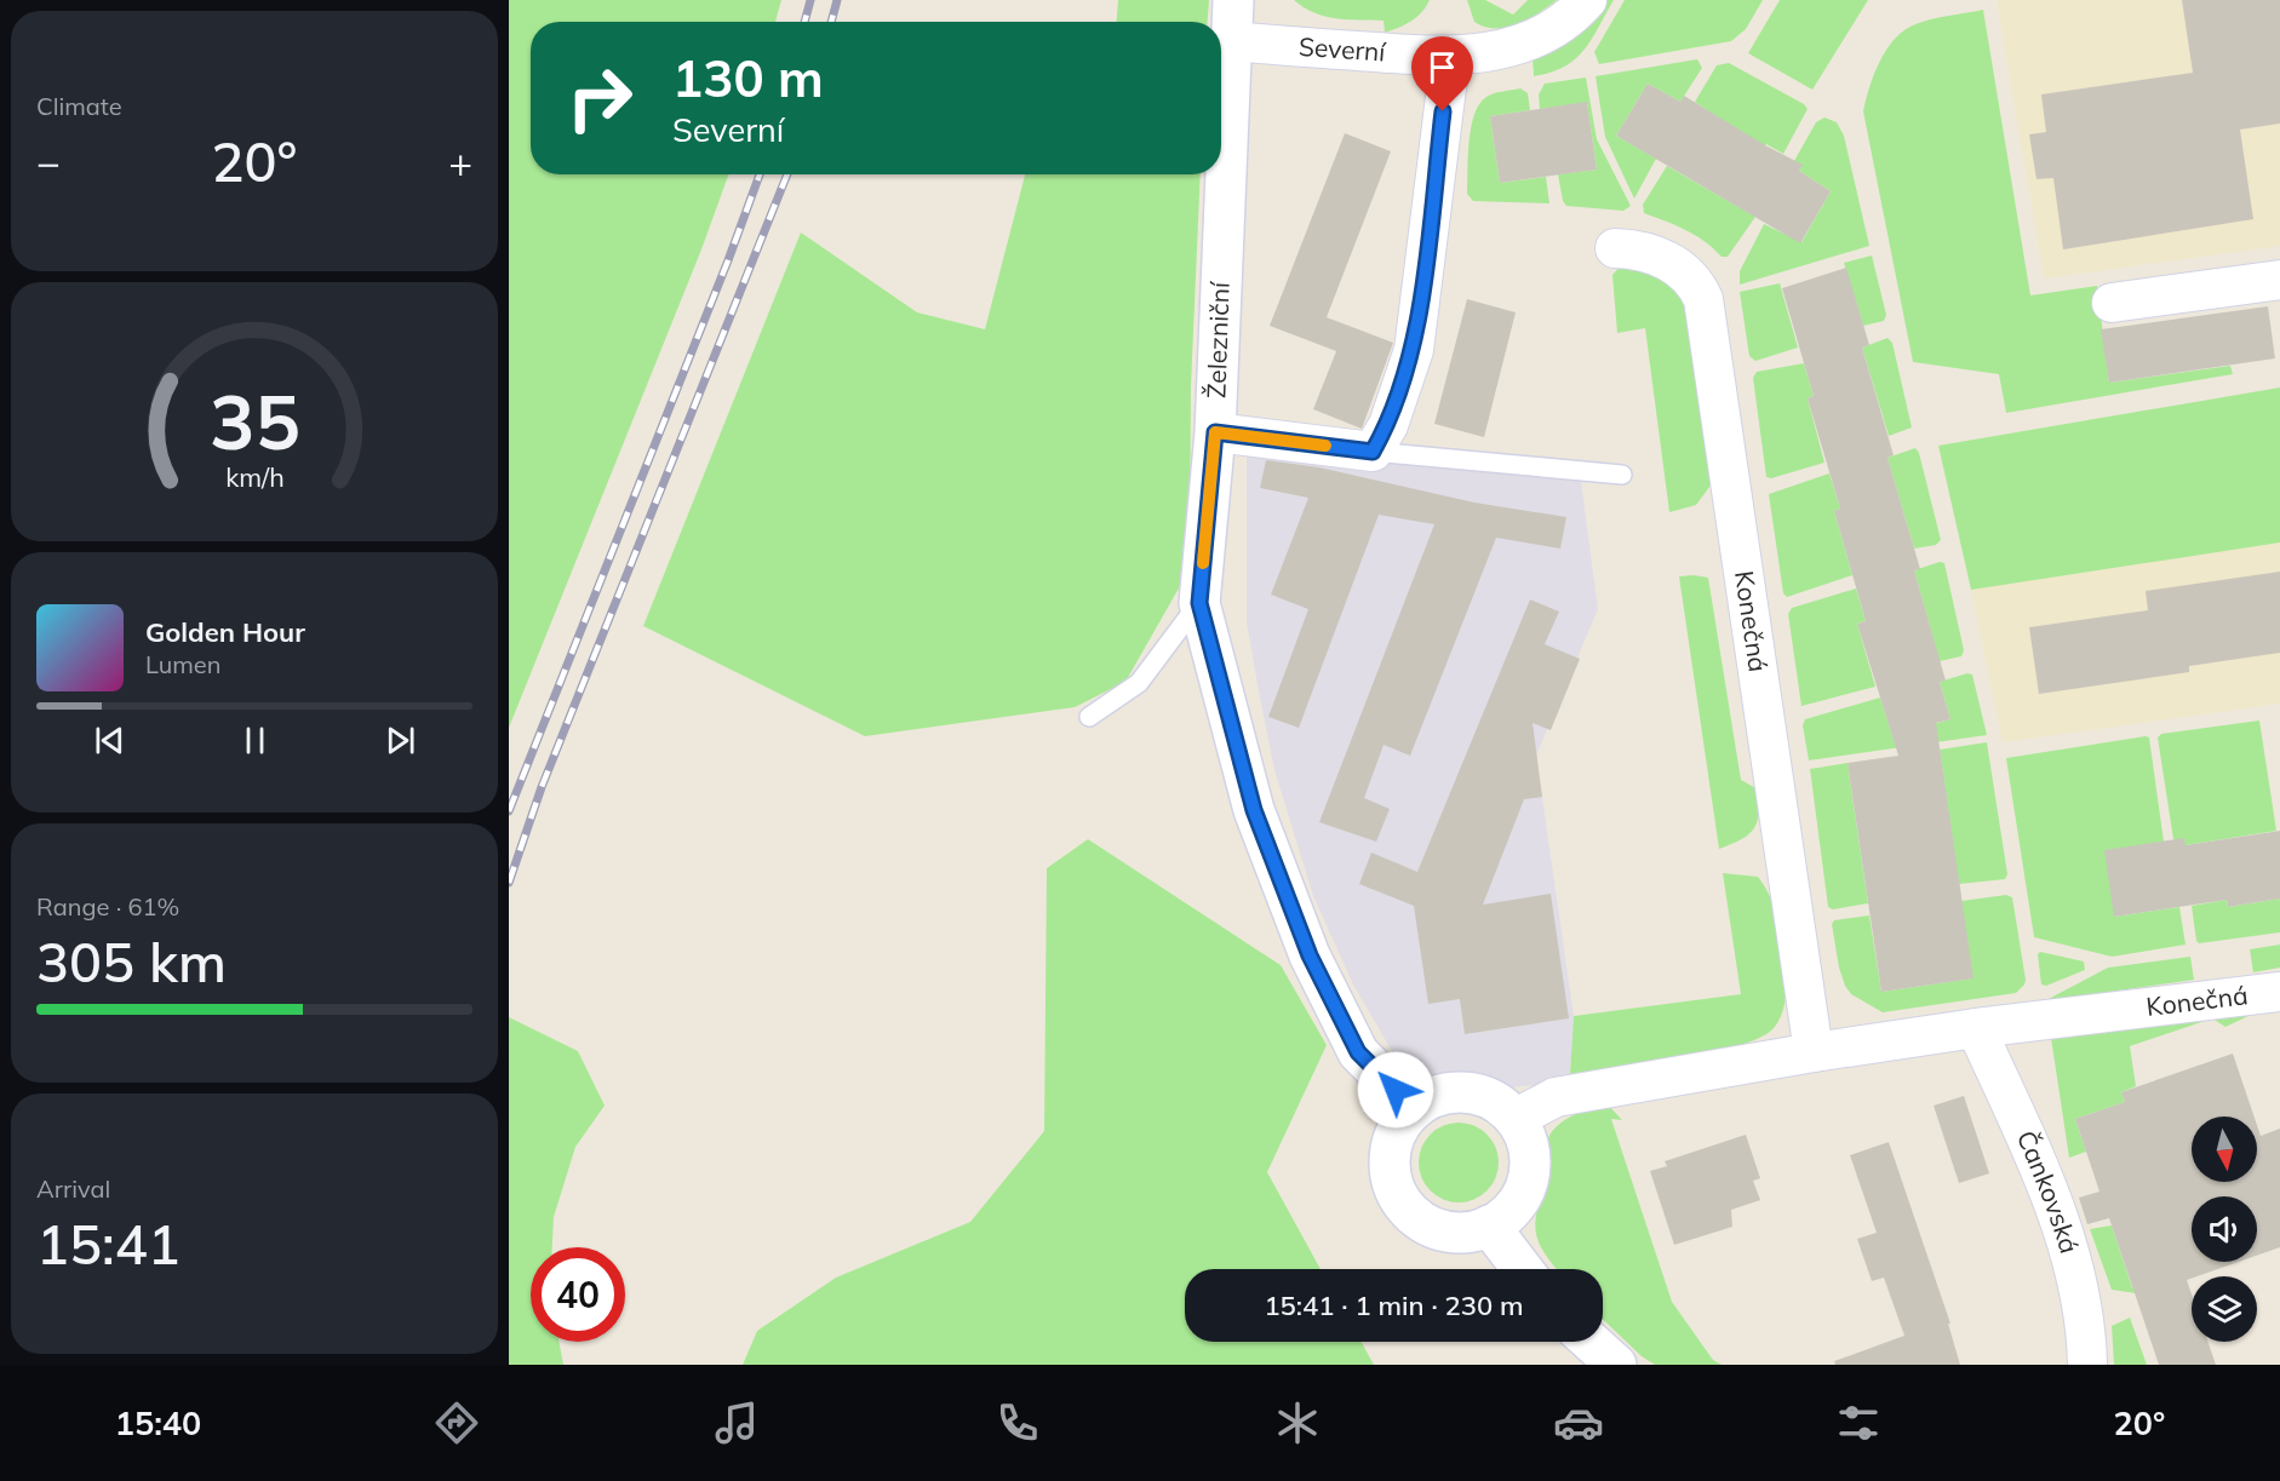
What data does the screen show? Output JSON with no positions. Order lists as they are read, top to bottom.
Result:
{
  "streets": {
    "street": [
      "Severní",
      "Železniční",
      "Konečná",
      "Čankovská"
    ]
  },
  "crossings": [
    ["Severní", "Železniční"],
    ["Železniční", "Konečná"],
    ["Konečná", "Čankovská"]
  ],
  "north": "bottom",
  "page": {
    "tile": [
      "Climate",
      ["Range · 61%", "305 km"],
      ["Arrival", "15:41"]
    ],
    "turn": ["130 m", "Severní"],
    "heat": ["−", "20°", "+"],
    "song": ["Golden Hour", "Lumen"],
    "limit": "40",
    "trip": "15:41 · 1 min · 230 m",
    "tabs": ["15:40", "20°"],
    "gauge": ["35", "km/h"]
  }
}
